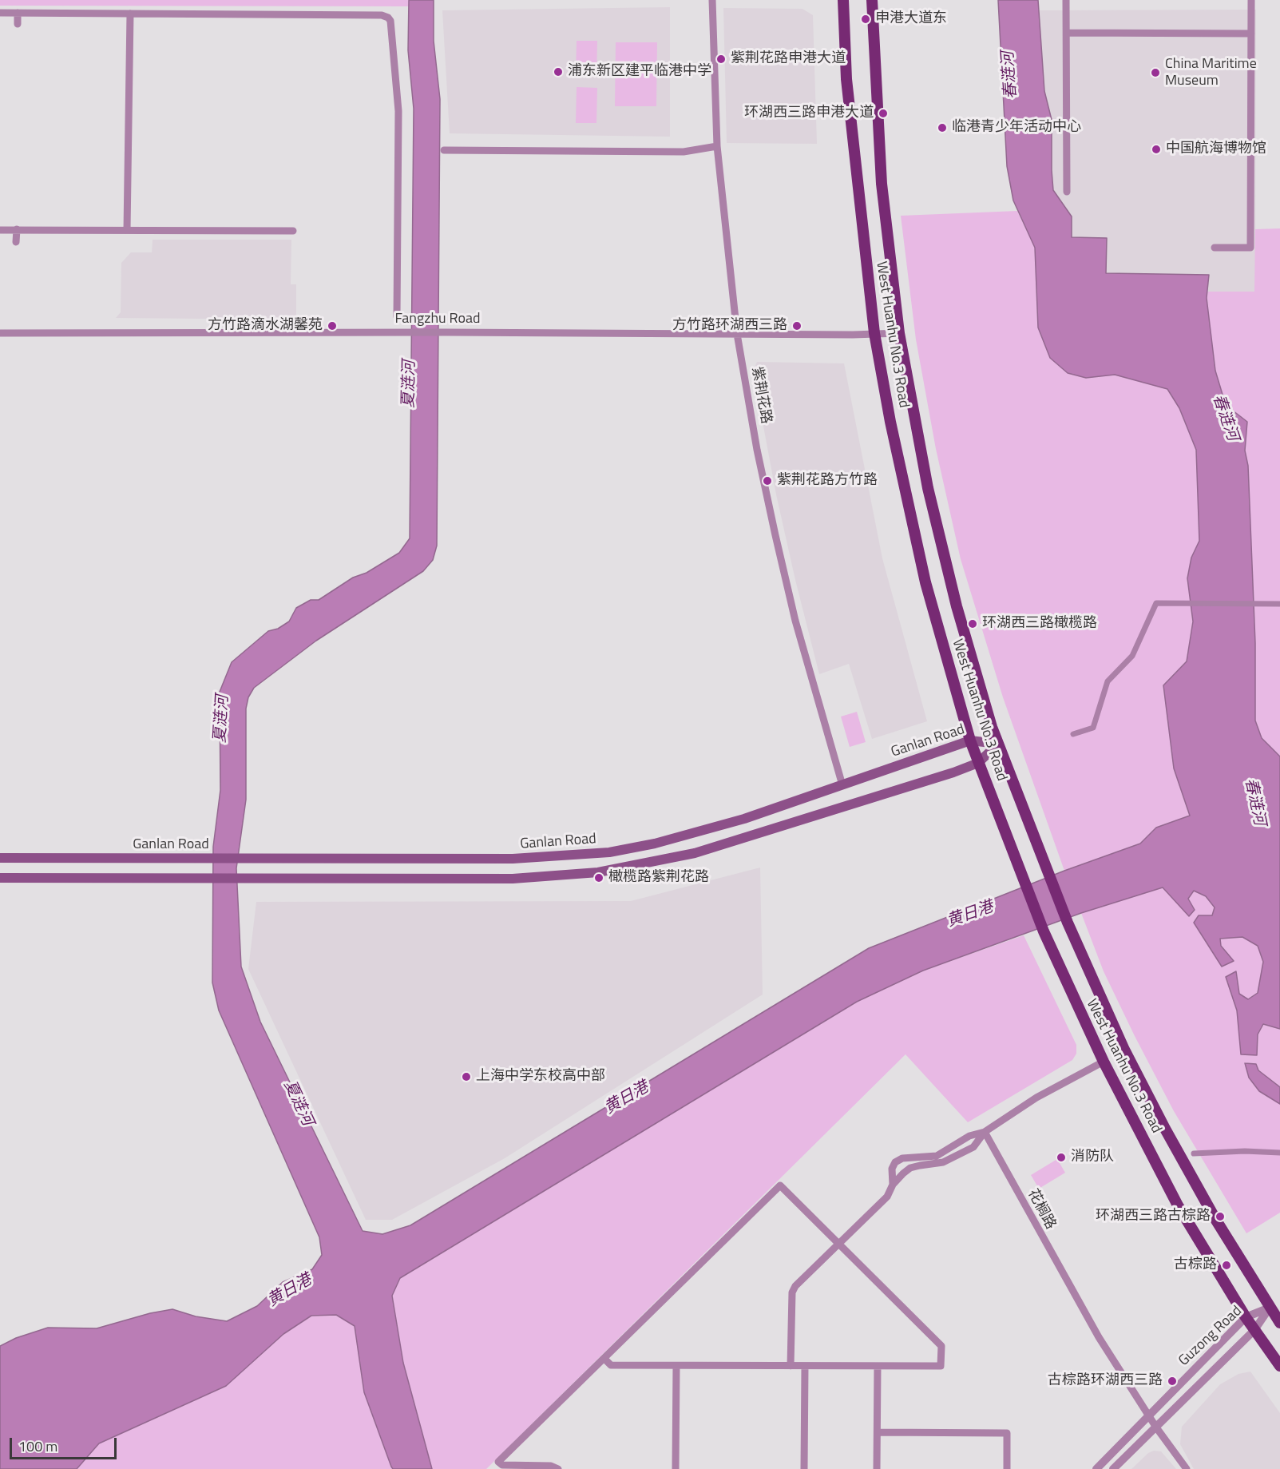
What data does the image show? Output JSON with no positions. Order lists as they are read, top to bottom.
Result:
{
  "streets": {
    "main road": ["West Huanhu No.3 Road", "Ganlan Road"],
    "street": [
      "Fangzhu Road",
      "紫荆花路",
      "花榈路",
      "Guzong Road"
    ]
  },
  "crossings": [
    ["Fangzhu Road", "West Huanhu No.3 Road"],
    ["Fangzhu Road", "紫荆花路"],
    ["West Huanhu No.3 Road", "Ganlan Road"],
    ["West Huanhu No.3 Road", "Guzong Road"],
    ["紫荆花路", "Ganlan Road"],
    ["花榈路", "Guzong Road"]
  ],
  "water": ["春涟河", "夏涟河", "黄日港"],
  "places": [
    "申港大道东",
    "紫荆花路申港大道",
    "浦东新区建平临港中学",
    "China Maritime Museum",
    "环湖西三路申港大道",
    "临港青少年活动中心",
    "中国航海博物馆",
    "方竹路滴水湖馨苑",
    "方竹路环湖西三路",
    "紫荆花路方竹路",
    "环湖西三路橄榄路",
    "橄榄路紫荆花路",
    "上海中学东校高中部",
    "消防队",
    "环湖西三路古棕路",
    "古棕路",
    "古棕路环湖西三路"
  ],
  "scale_bar": "100 m"
}
